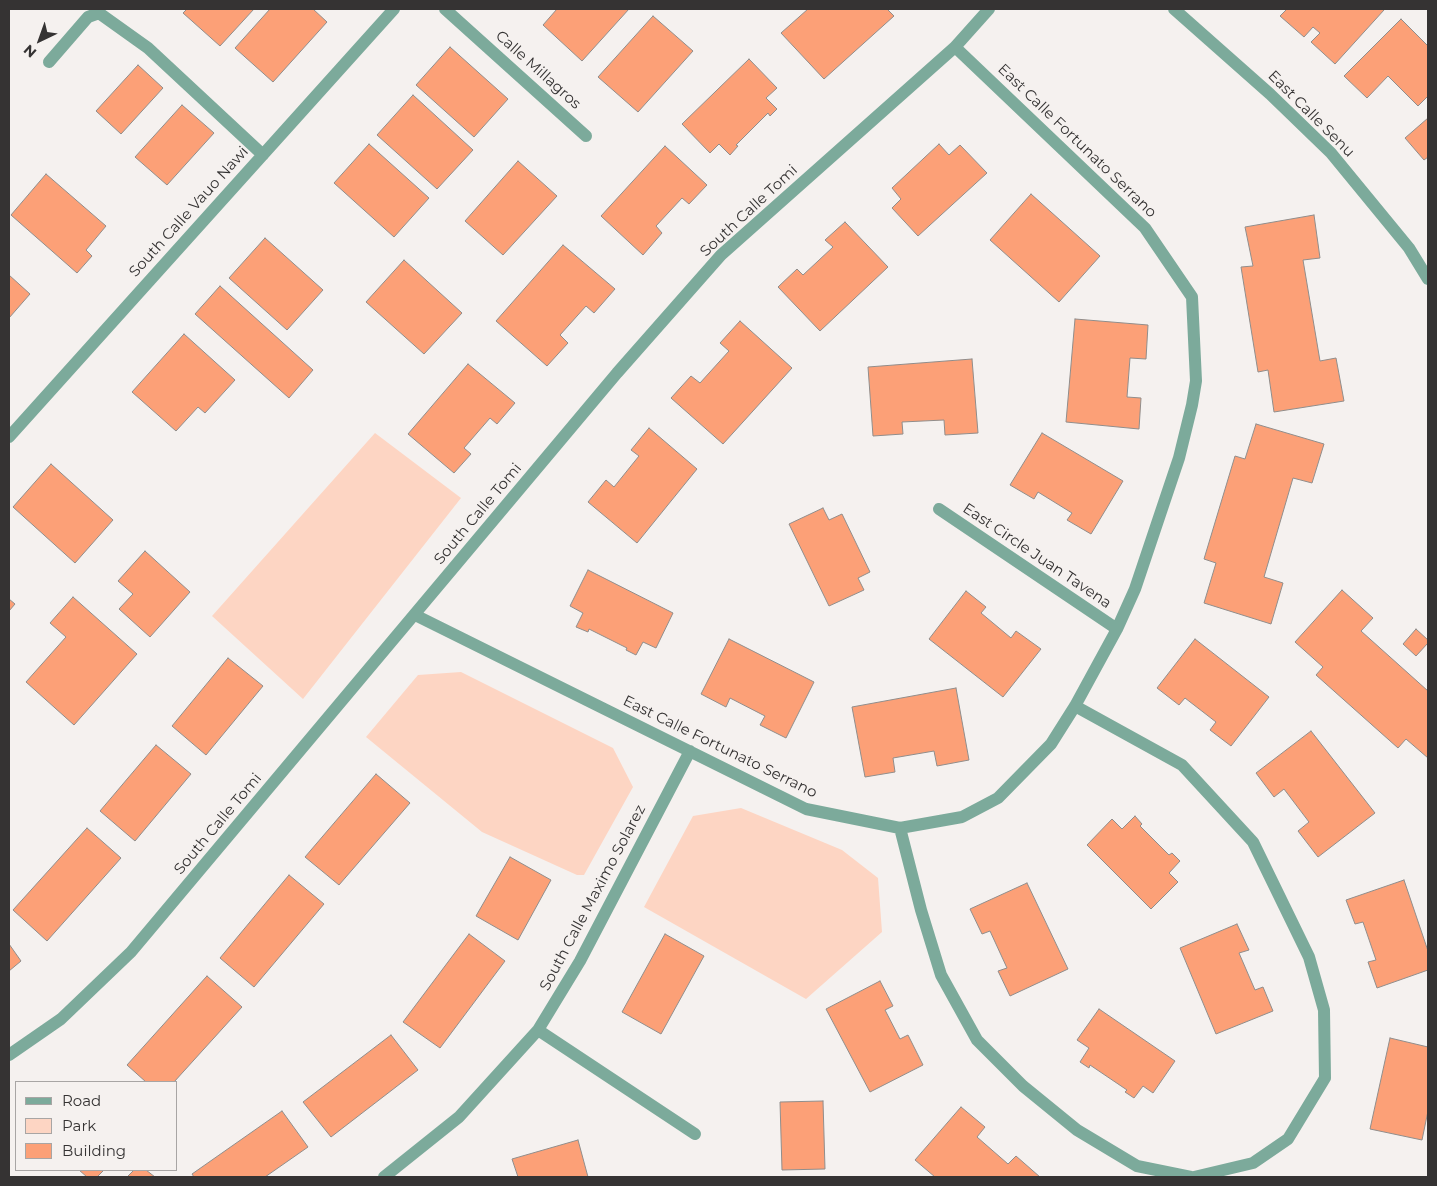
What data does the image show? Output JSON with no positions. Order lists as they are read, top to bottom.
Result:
{
  "streets": {
    "street": [
      "Calle Millagros",
      "East Calle Senu",
      "East Calle Fortunato Serrano",
      "South Calle Tomi",
      "South Calle Vauo Nawi",
      "East Circle Juan Tavena",
      "South Calle Maximo Solarez"
    ]
  },
  "crossings": [
    ["East Calle Fortunato Serrano", "South Calle Tomi"],
    ["East Calle Fortunato Serrano", "East Circle Juan Tavena"],
    ["East Calle Fortunato Serrano", "South Calle Maximo Solarez"]
  ],
  "legend": ["Road", "Park", "Building"],
  "north": "bottom left"
}
